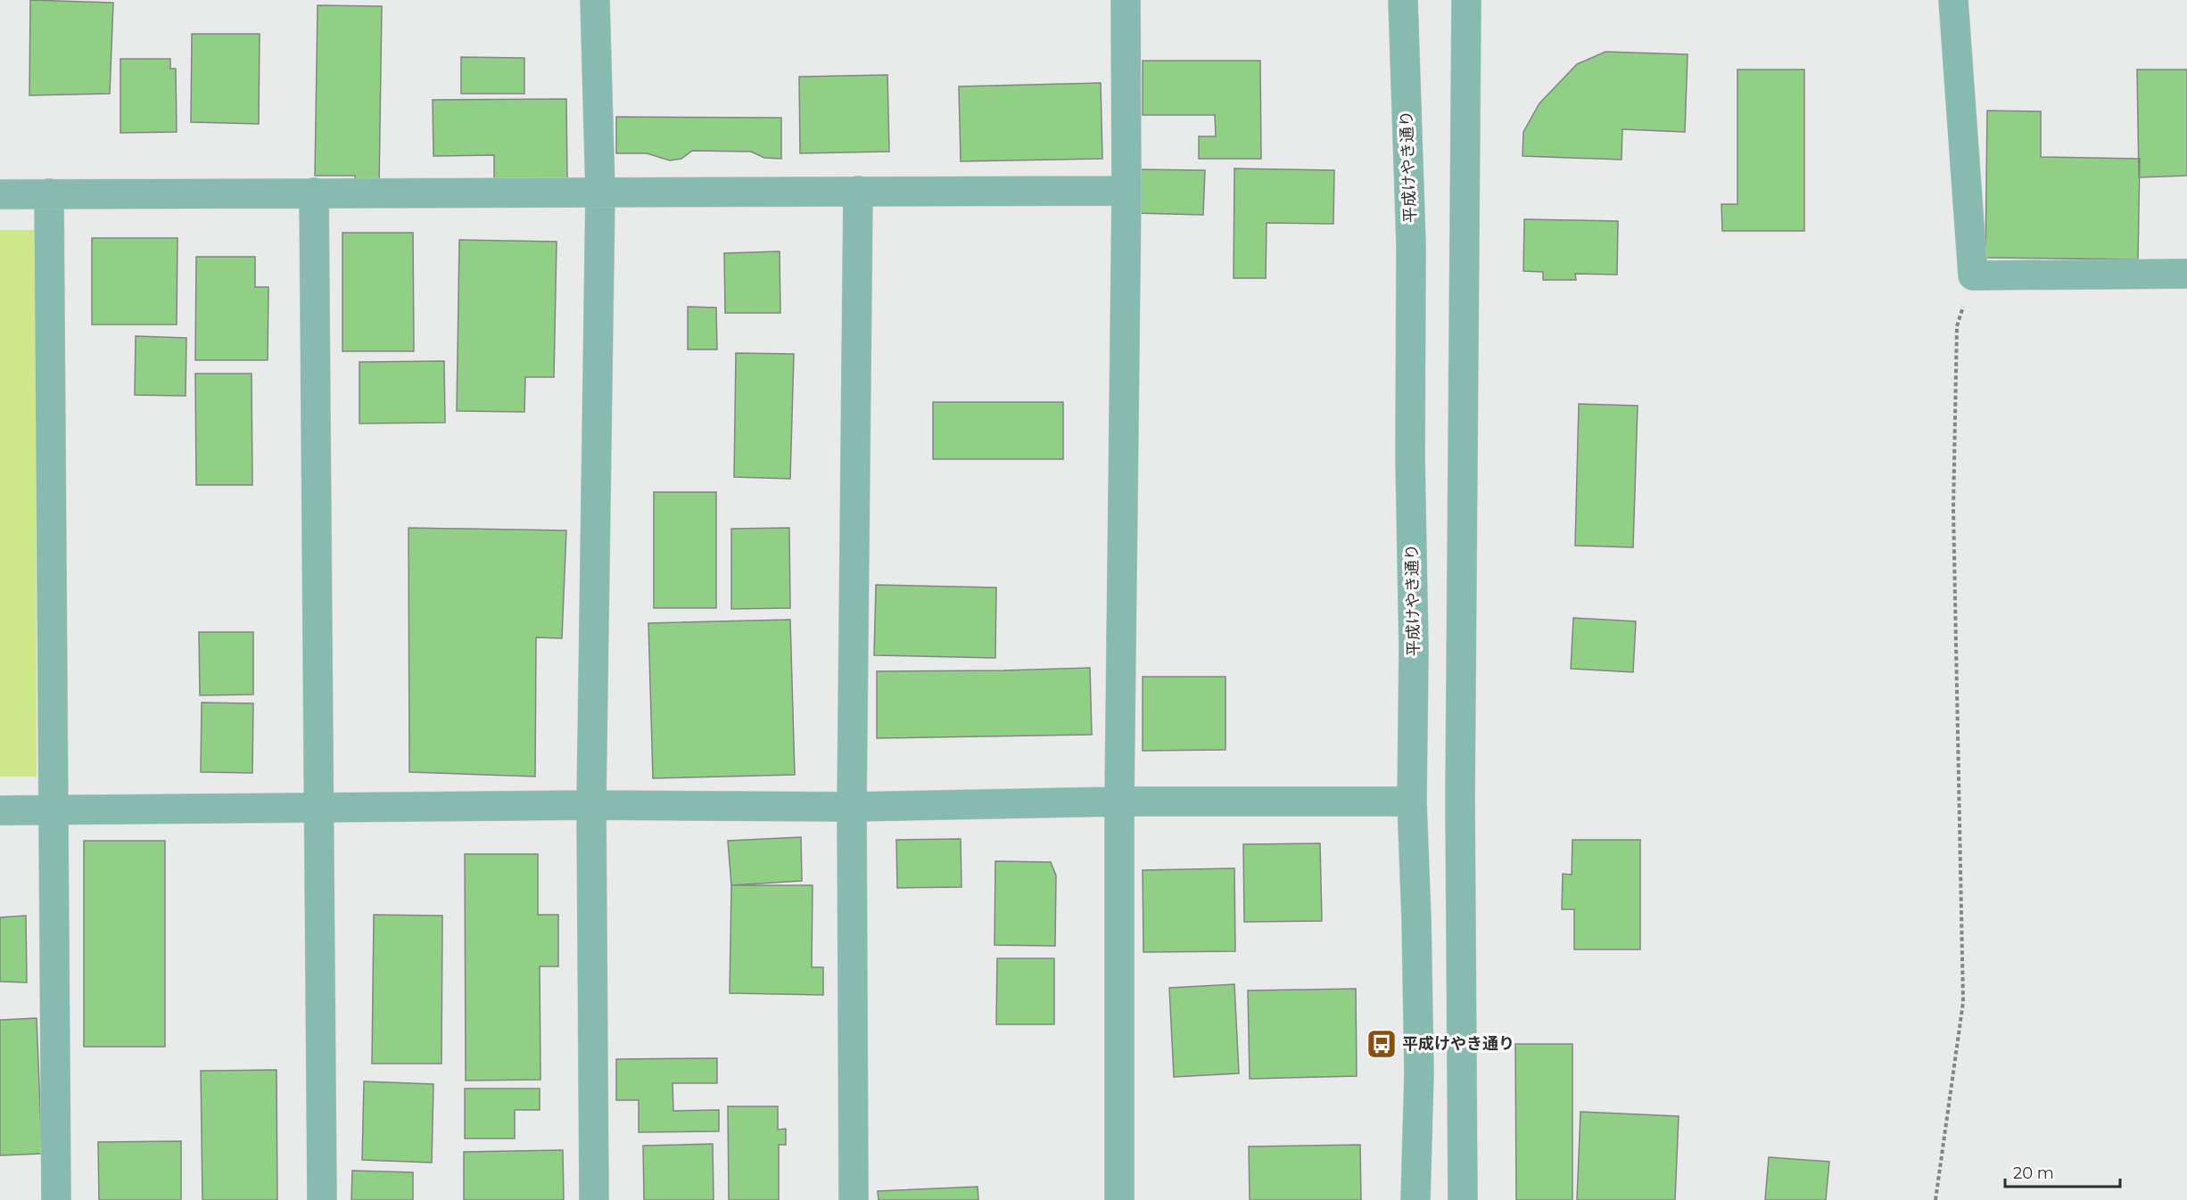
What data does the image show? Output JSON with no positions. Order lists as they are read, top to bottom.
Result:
{
  "streets": {
    "street": ["平成けやき通り"]
  },
  "places": {
    "bus stop": ["平成けやき通り"]
  },
  "scale_bar": "20 m"
}
